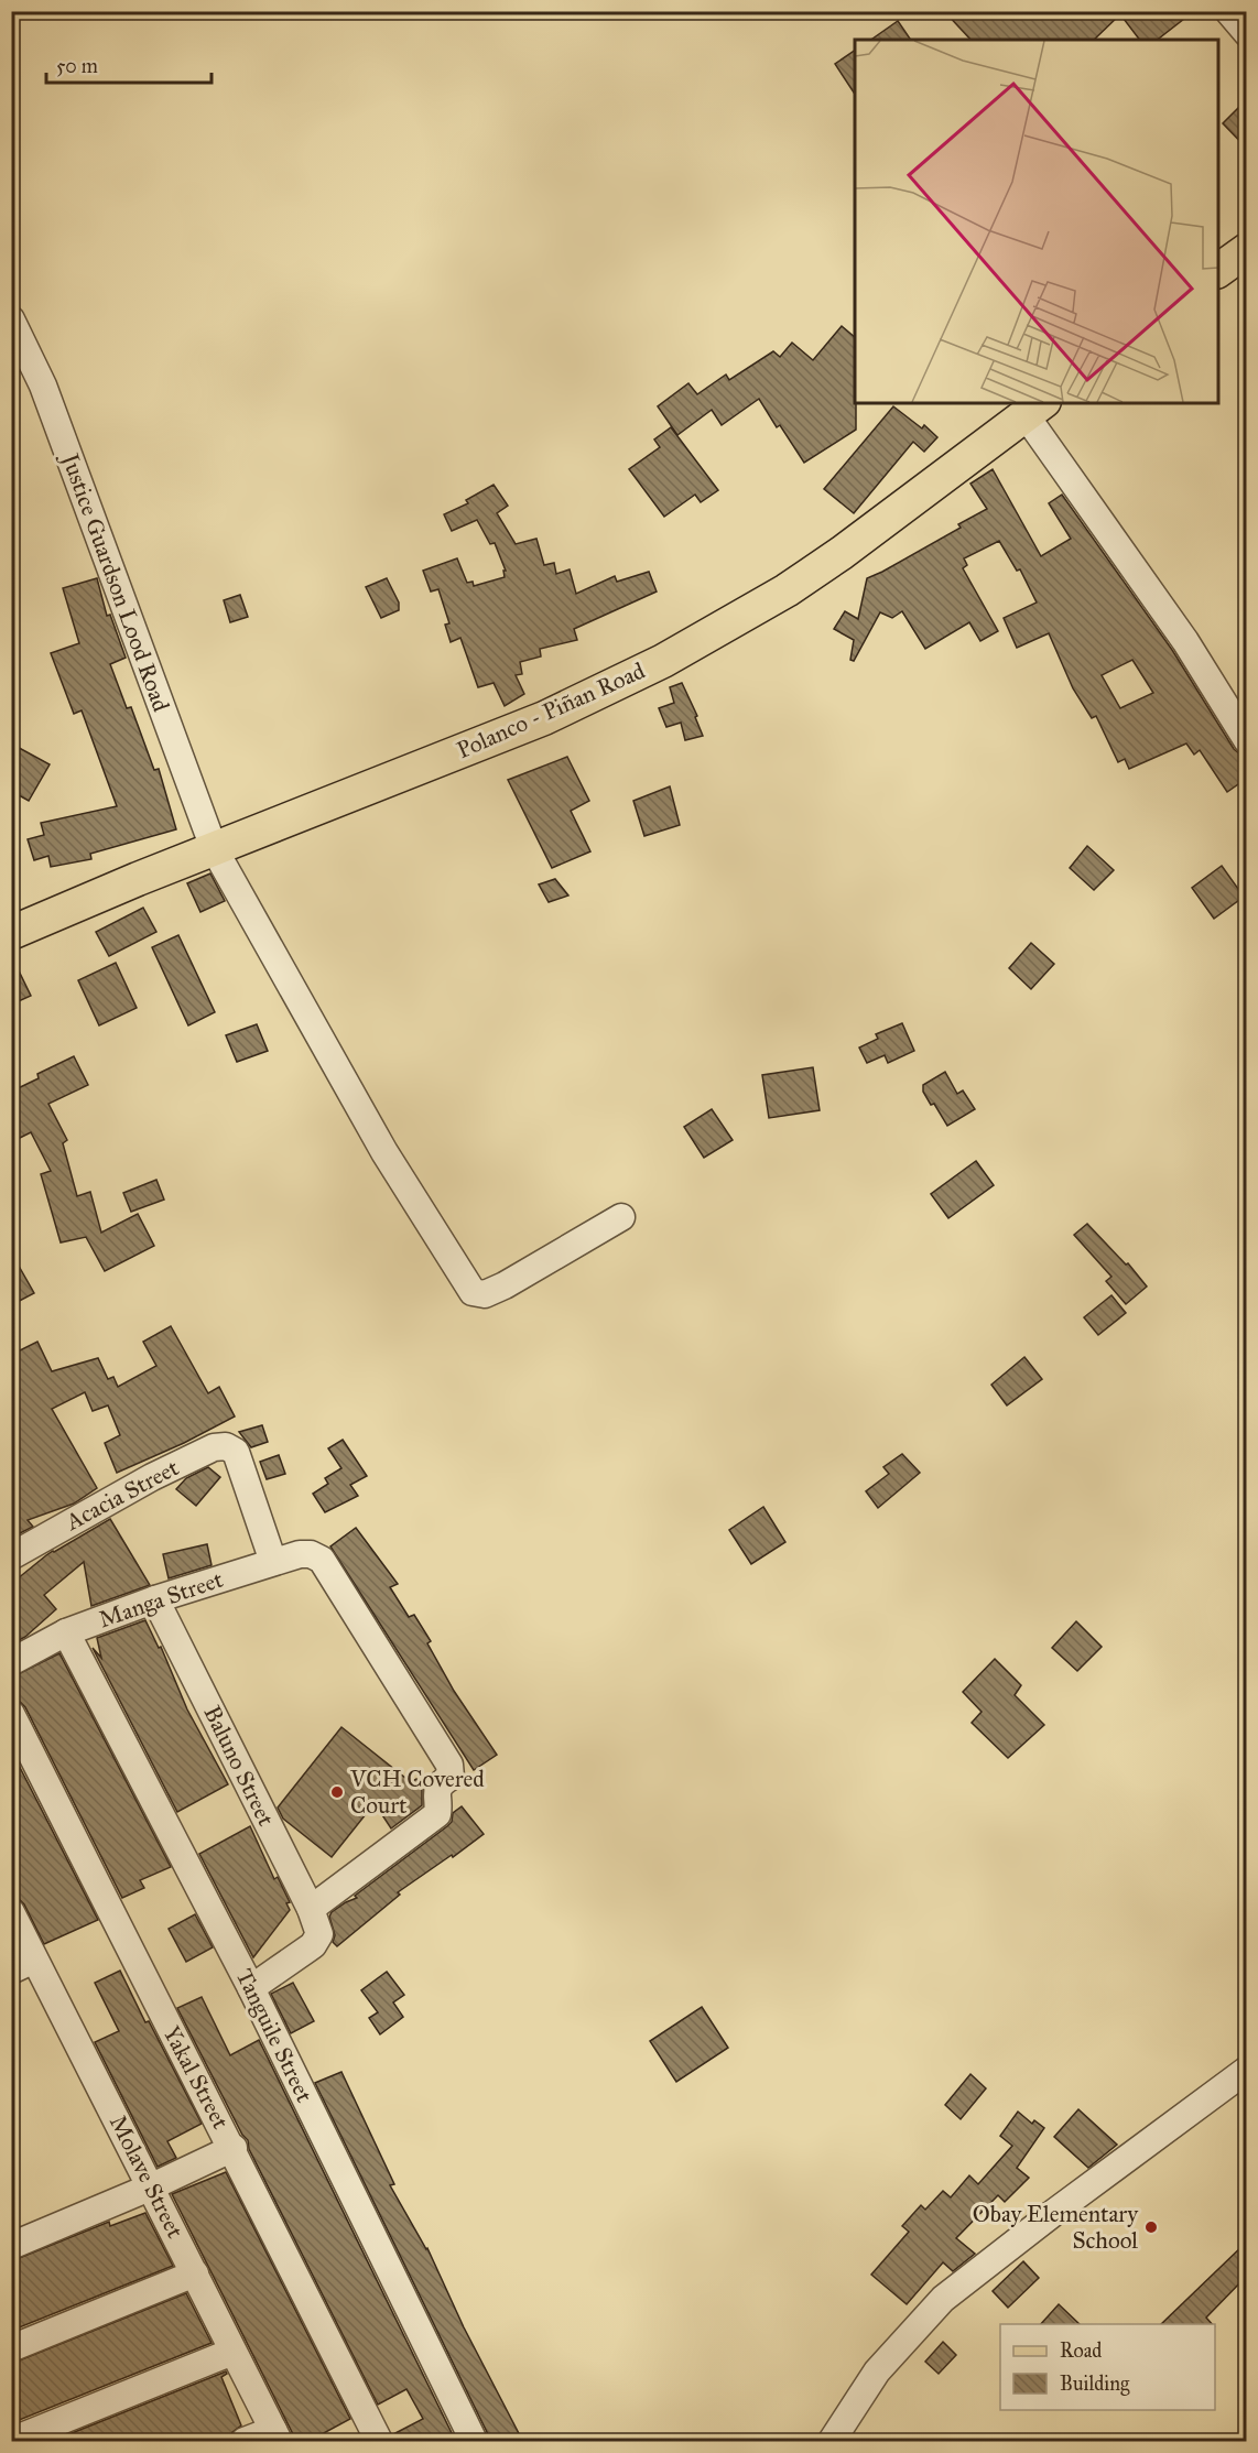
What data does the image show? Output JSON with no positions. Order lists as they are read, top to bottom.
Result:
{
  "streets": {
    "main road": ["Polanco - Piñan Road"],
    "street": [
      "Justice Guardson Lood Road",
      "Acacia Street",
      "Manga Street",
      "Baluno Street",
      "Tanguile Street",
      "Yakal Street",
      "Molave Street"
    ]
  },
  "crossings": [
    ["Justice Guardson Lood Road", "Polanco - Piñan Road"],
    ["Acacia Street", "Manga Street"],
    ["Manga Street", "Baluno Street"],
    ["Manga Street", "Tanguile Street"],
    ["Baluno Street", "Tanguile Street"]
  ],
  "places": ["VCH Covered Court", "Obay Elementary School"],
  "legend": ["Road", "Building"],
  "scale_bar": "50 m"
}
